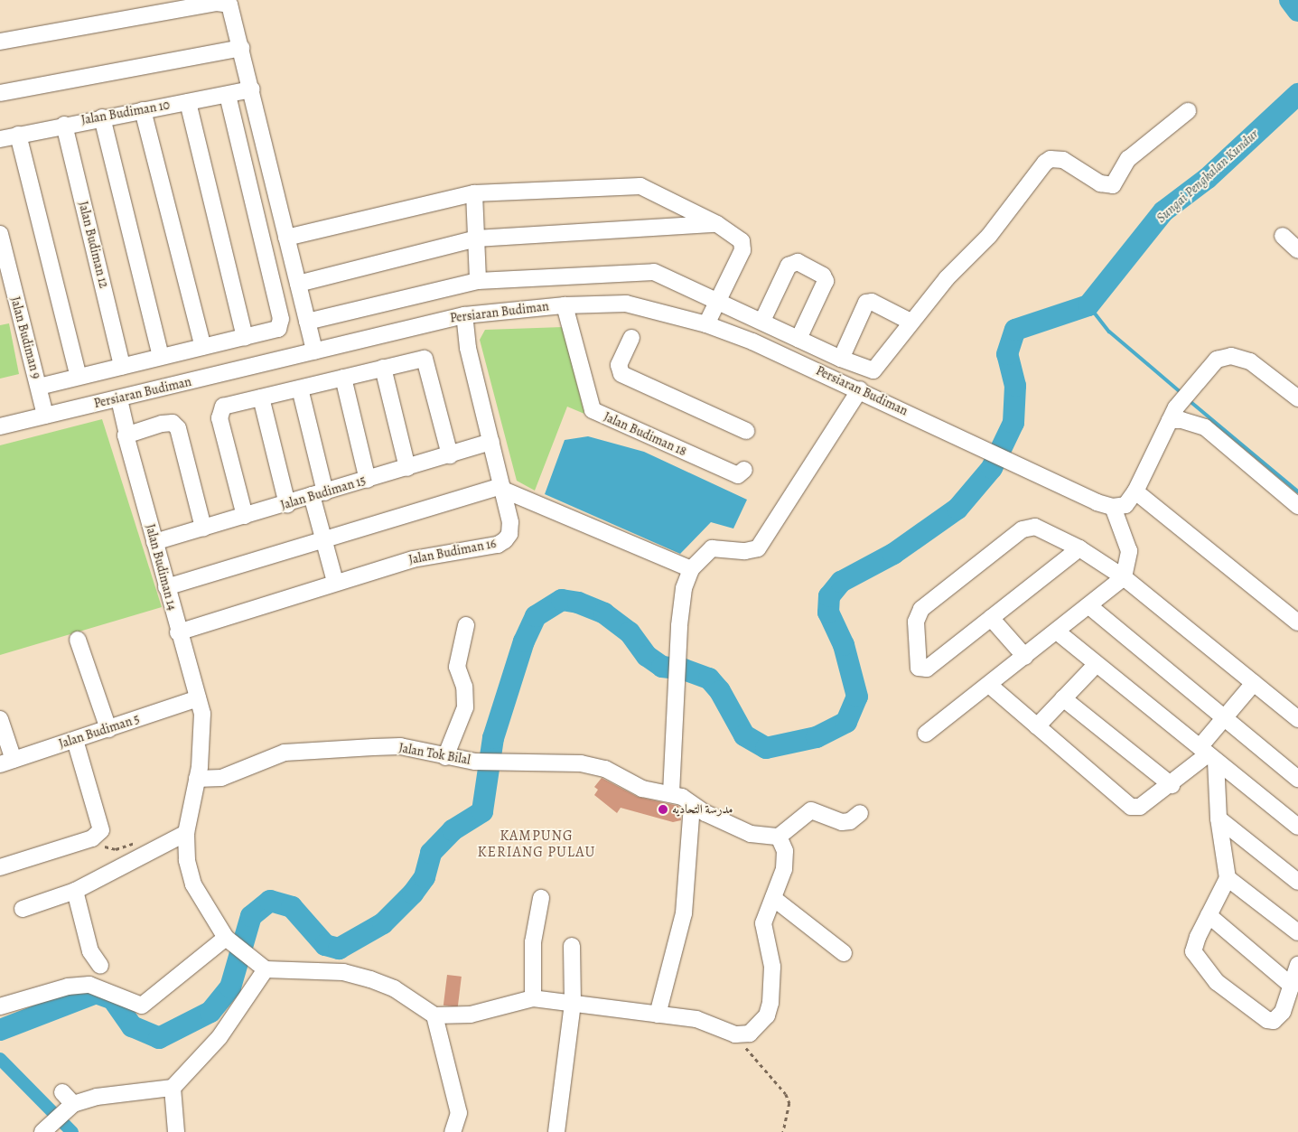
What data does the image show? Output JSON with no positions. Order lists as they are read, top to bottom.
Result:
{
  "streets": {
    "street": [
      "Jalan Budiman 10",
      "Jalan Budiman 12",
      "Persiaran Budiman",
      "Jalan Budiman 9",
      "Jalan Budiman 18",
      "Jalan Budiman 15",
      "Jalan Budiman 16",
      "Jalan Budiman 14",
      "Jalan Budiman 5",
      "Jalan Tok Bilal"
    ]
  },
  "crossings": [
    ["Jalan Budiman 10", "Jalan Budiman 12"],
    ["Persiaran Budiman", "Jalan Budiman 9"],
    ["Persiaran Budiman", "Jalan Budiman 18"],
    ["Persiaran Budiman", "Jalan Budiman 16"],
    ["Persiaran Budiman", "Jalan Budiman 14"],
    ["Jalan Budiman 15", "Jalan Budiman 16"],
    ["Jalan Budiman 15", "Jalan Budiman 14"],
    ["Jalan Budiman 16", "Jalan Budiman 14"],
    ["Jalan Budiman 14", "Jalan Budiman 5"],
    ["Jalan Budiman 14", "Jalan Tok Bilal"]
  ],
  "districts": ["KAMPUNG KERIANG PULAU"],
  "water": ["Sungai Pengkalan Kundur"],
  "places": ["مدرسة التحاديه"]
}
